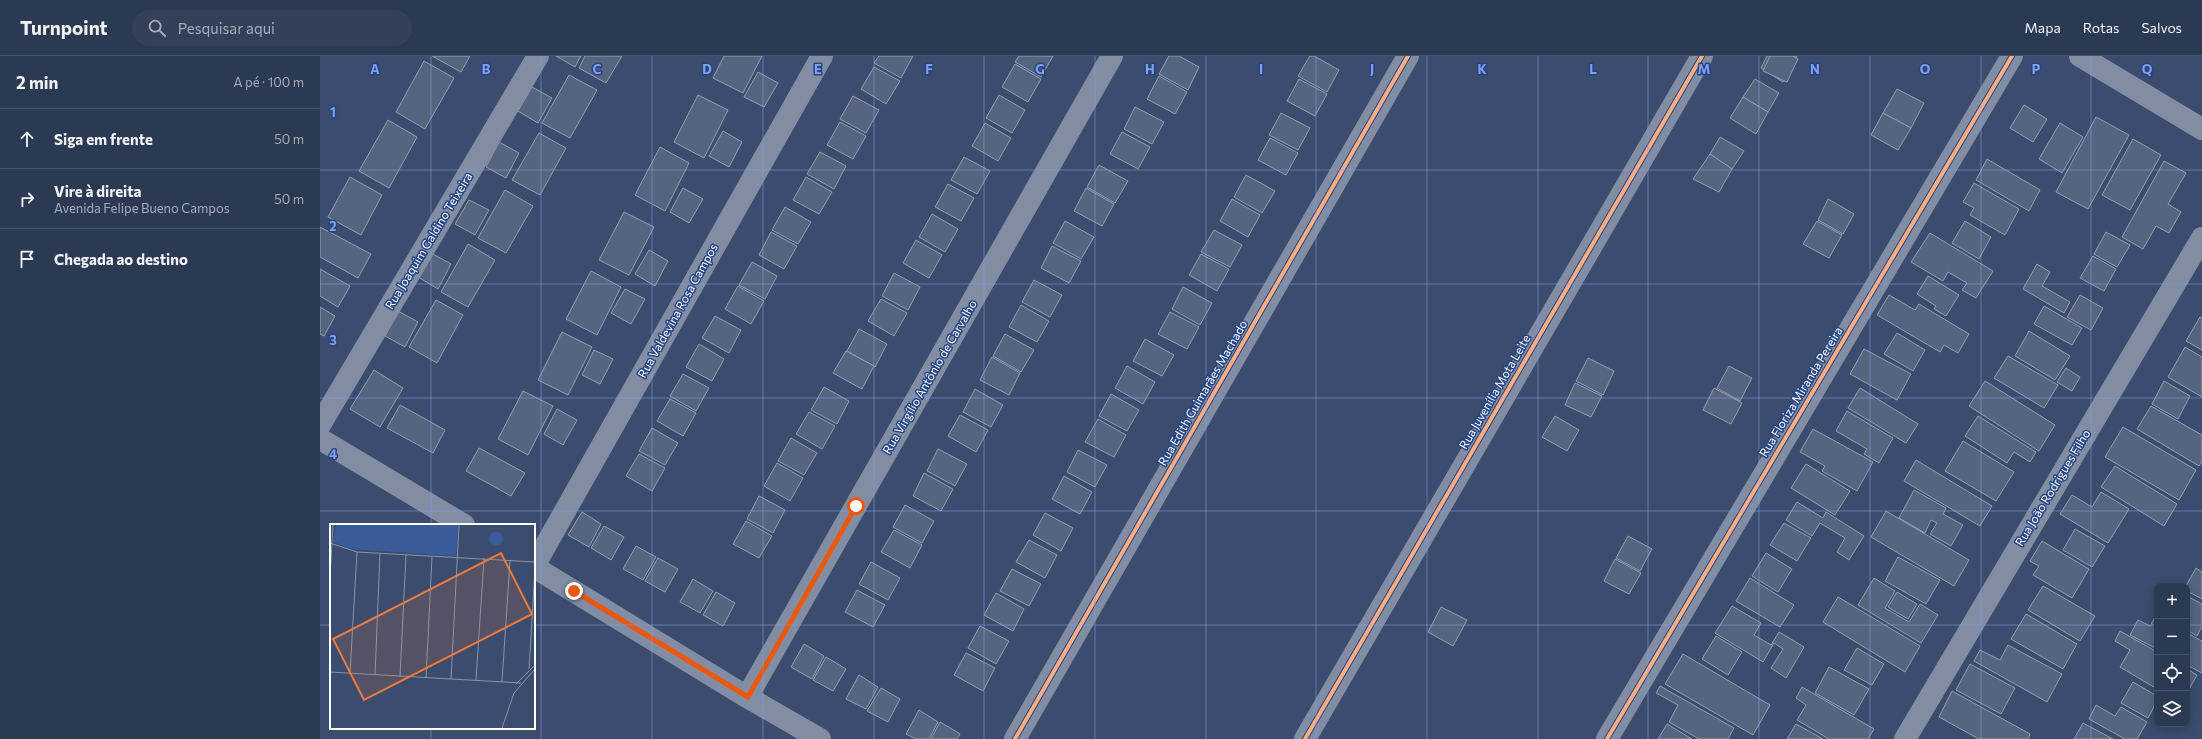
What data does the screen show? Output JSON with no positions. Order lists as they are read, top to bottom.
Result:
{
  "streets": {
    "street": [
      "Rua Joaquim Galdino Teixeira",
      "Rua Valdevina Rosa Campos",
      "Rua Virgílio Antônio de Carvalho",
      "Rua Juvenília Mota Leite",
      "Rua Floriza Miranda Pereira",
      "Rua Edith Guimarães Machado",
      "Rua João Rodrigues Filho"
    ]
  },
  "page": {
    "header": "Turnpoint",
    "search": "Pesquisar aqui",
    "nav": ["Mapa", "Rotas", "Salvos"],
    "heading": ["2 min", "A pé · 100 m"],
    "list": [
      ["Siga em frente", "50 m"],
      ["Vire à direita", "Avenida Felipe Bueno Campos", "50 m"],
      "Chegada ao destino"
    ],
    "map_buttons": ["+", "−"]
  },
  "grid": {
    "columns": [
      "A",
      "B",
      "C",
      "D",
      "E",
      "F",
      "G",
      "H",
      "I",
      "J",
      "K",
      "L",
      "M",
      "N",
      "O",
      "P",
      "Q"
    ],
    "rows": [
      "1",
      "2",
      "3",
      "4"
    ]
  }
}
